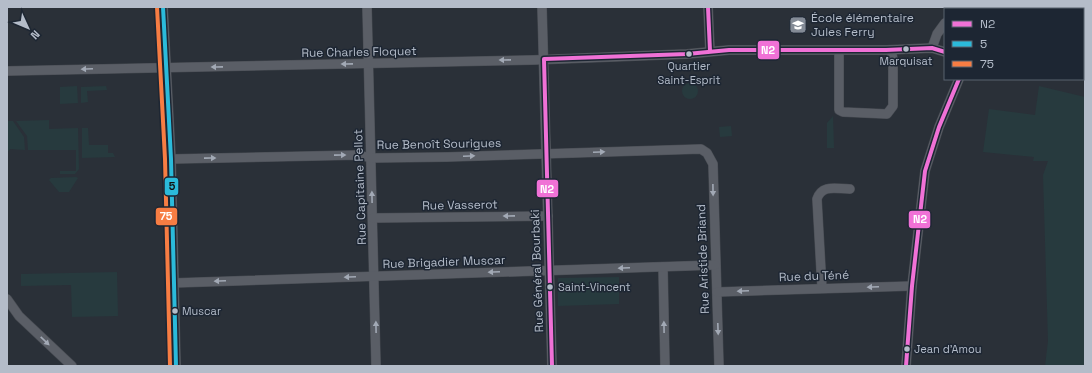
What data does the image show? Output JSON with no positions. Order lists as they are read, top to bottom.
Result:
{
  "streets": {
    "street": [
      "Rue Charles Floquet",
      "Rue Benoît Sourigues",
      "Rue Capitaine Pellot",
      "Rue Vasserot",
      "Rue Aristide Briand",
      "Rue Brigadier Muscar",
      "Rue Général Bourbaki",
      "Rue du Téné"
    ]
  },
  "crossings": [
    ["Rue Charles Floquet", "Rue Capitaine Pellot"],
    ["Rue Charles Floquet", "Rue Général Bourbaki"],
    ["Rue Benoît Sourigues", "Rue Capitaine Pellot"],
    ["Rue Benoît Sourigues", "Rue Aristide Briand"],
    ["Rue Benoît Sourigues", "Rue Général Bourbaki"],
    ["Rue Capitaine Pellot", "Rue Vasserot"],
    ["Rue Capitaine Pellot", "Rue Brigadier Muscar"],
    ["Rue Vasserot", "Rue Général Bourbaki"],
    ["Rue Aristide Briand", "Rue Brigadier Muscar"],
    ["Rue Aristide Briand", "Rue du Téné"],
    ["Rue Brigadier Muscar", "Rue Général Bourbaki"]
  ],
  "one_way": [
    "Rue Charles Floquet",
    "Rue Benoît Sourigues",
    "Rue Capitaine Pellot",
    "Rue Vasserot",
    "Rue Brigadier Muscar",
    "Rue du Téné"
  ],
  "places": {
    "school or university": ["École élémentaire Jules Ferry"],
    "other": [
      "Marquisat",
      "Quartier Saint-Esprit",
      "Saint-Vincent",
      "Muscar",
      "Jean d'Amou"
    ]
  },
  "lines": ["transit line N2", "transit line 5", "transit line 75"],
  "legend": ["N2", "5", "75"],
  "north": "bottom right"
}
